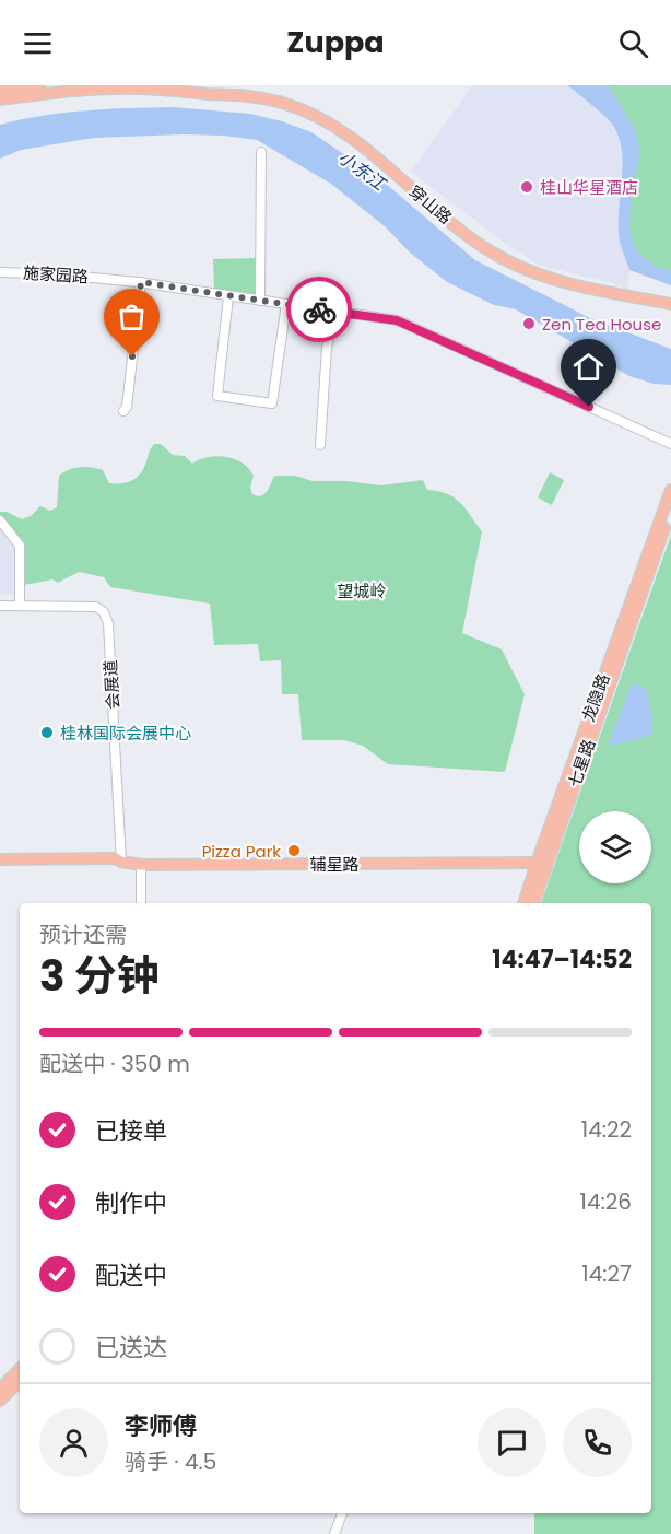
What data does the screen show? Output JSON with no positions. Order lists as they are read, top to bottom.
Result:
{
  "streets": {
    "main road": [
      "穿山路",
      "龙隐路",
      "七星路",
      "辅星路"
    ],
    "street": ["施家园路", "会展道"]
  },
  "crossings": [
    ["会展道", "辅星路"],
    ["龙隐路", "七星路"],
    ["龙隐路", "辅星路"],
    ["七星路", "辅星路"]
  ],
  "water": ["小东江"],
  "parks": ["望城岭"],
  "places": [
    "桂山华星酒店",
    "Zen Tea House",
    "桂林国际会展中心",
    "Pizza Park"
  ],
  "page": {
    "header": "Zuppa",
    "heading": ["3 分钟", "预计还需", "14:47–14:52"],
    "panel": ["李师傅", "骑手 · 4.5"],
    "bar": "配送中 · 350 m",
    "list": [
      ["已接单", "14:22"],
      ["制作中", "14:26"],
      ["配送中", "14:27"],
      "已送达"
    ]
  }
}
